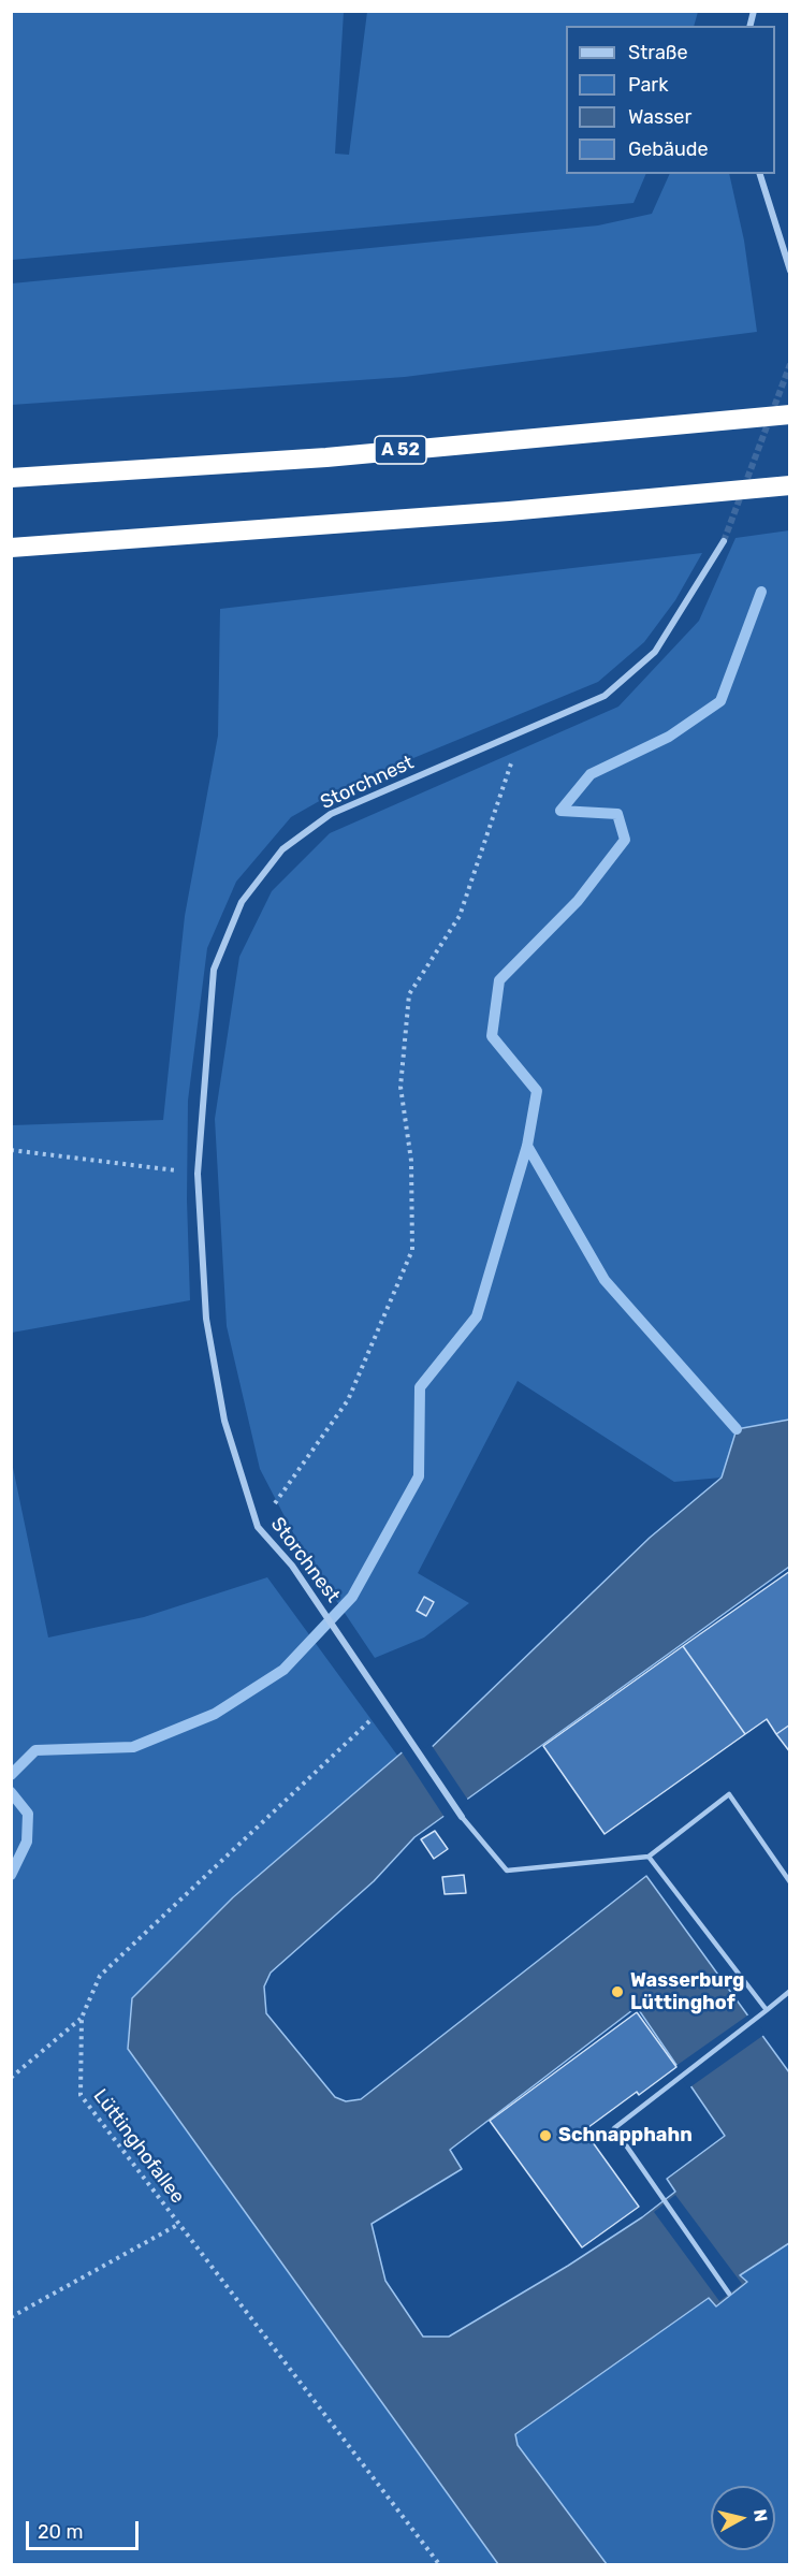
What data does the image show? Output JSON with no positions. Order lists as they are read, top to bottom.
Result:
{
  "streets": {
    "highway": ["A 52"],
    "street": ["Storchnest"],
    "path": ["Lüttinghofallee"]
  },
  "crossings": [
    ["Storchnest", "Lüttinghofallee"]
  ],
  "places": ["Wasserburg Lüttinghof", "Schnapphahn"],
  "legend": [
    "Straße",
    "Park",
    "Wasser",
    "Gebäude"
  ],
  "scale_bar": "20 m",
  "north": "right"
}
